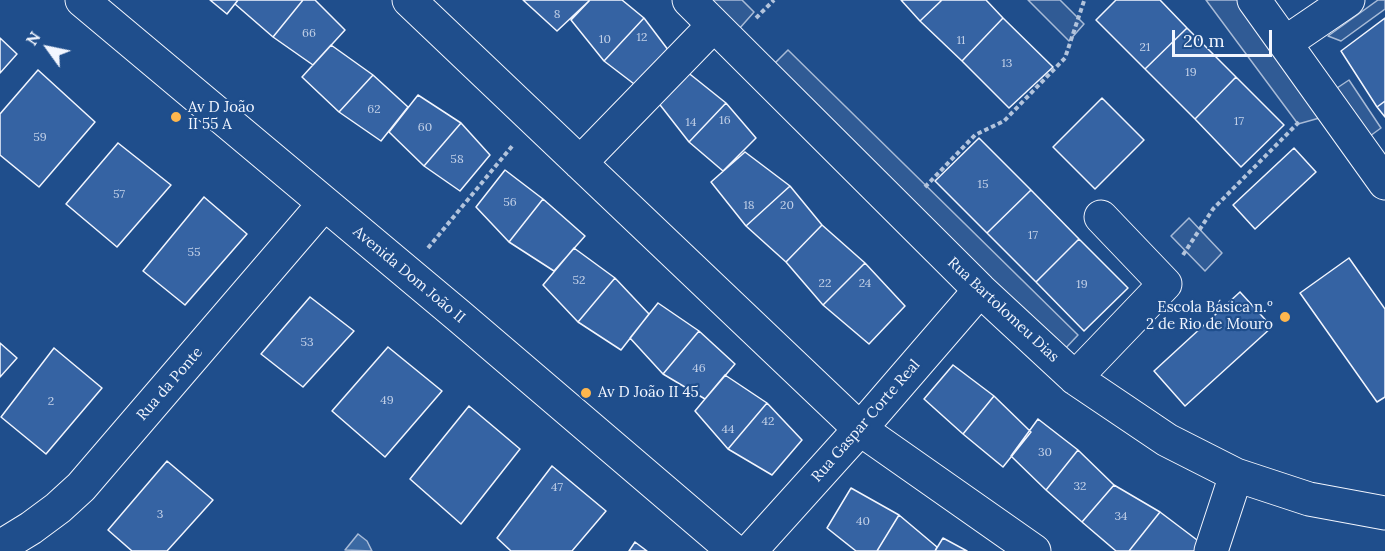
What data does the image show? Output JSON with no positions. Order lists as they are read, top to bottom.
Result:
{
  "streets": {
    "street": [
      "Avenida Dom João II",
      "Rua Bartolomeu Dias",
      "Rua da Ponte",
      "Rua Gaspar Corte Real"
    ]
  },
  "crossings": [
    ["Avenida Dom João II", "Rua da Ponte"],
    ["Rua Bartolomeu Dias", "Rua Gaspar Corte Real"]
  ],
  "places": ["Av D João II 55 A", "Escola Básica n.º 2 de Rio de Mouro", "Av D João II 45"],
  "house_numbers": [
    "8",
    "66",
    "12",
    "10",
    "11",
    "21",
    "13",
    "19",
    "62",
    "16",
    "17",
    "14",
    "60",
    "59",
    "58",
    "15",
    "57",
    "56",
    "18",
    "20",
    "17",
    "55",
    "52",
    "22",
    "24",
    "19",
    "53",
    "46",
    "49",
    "2",
    "42",
    "44",
    "30",
    "32",
    "47",
    "3",
    "34",
    "40"
  ],
  "scale_bar": "20 m",
  "north": "top left"
}
